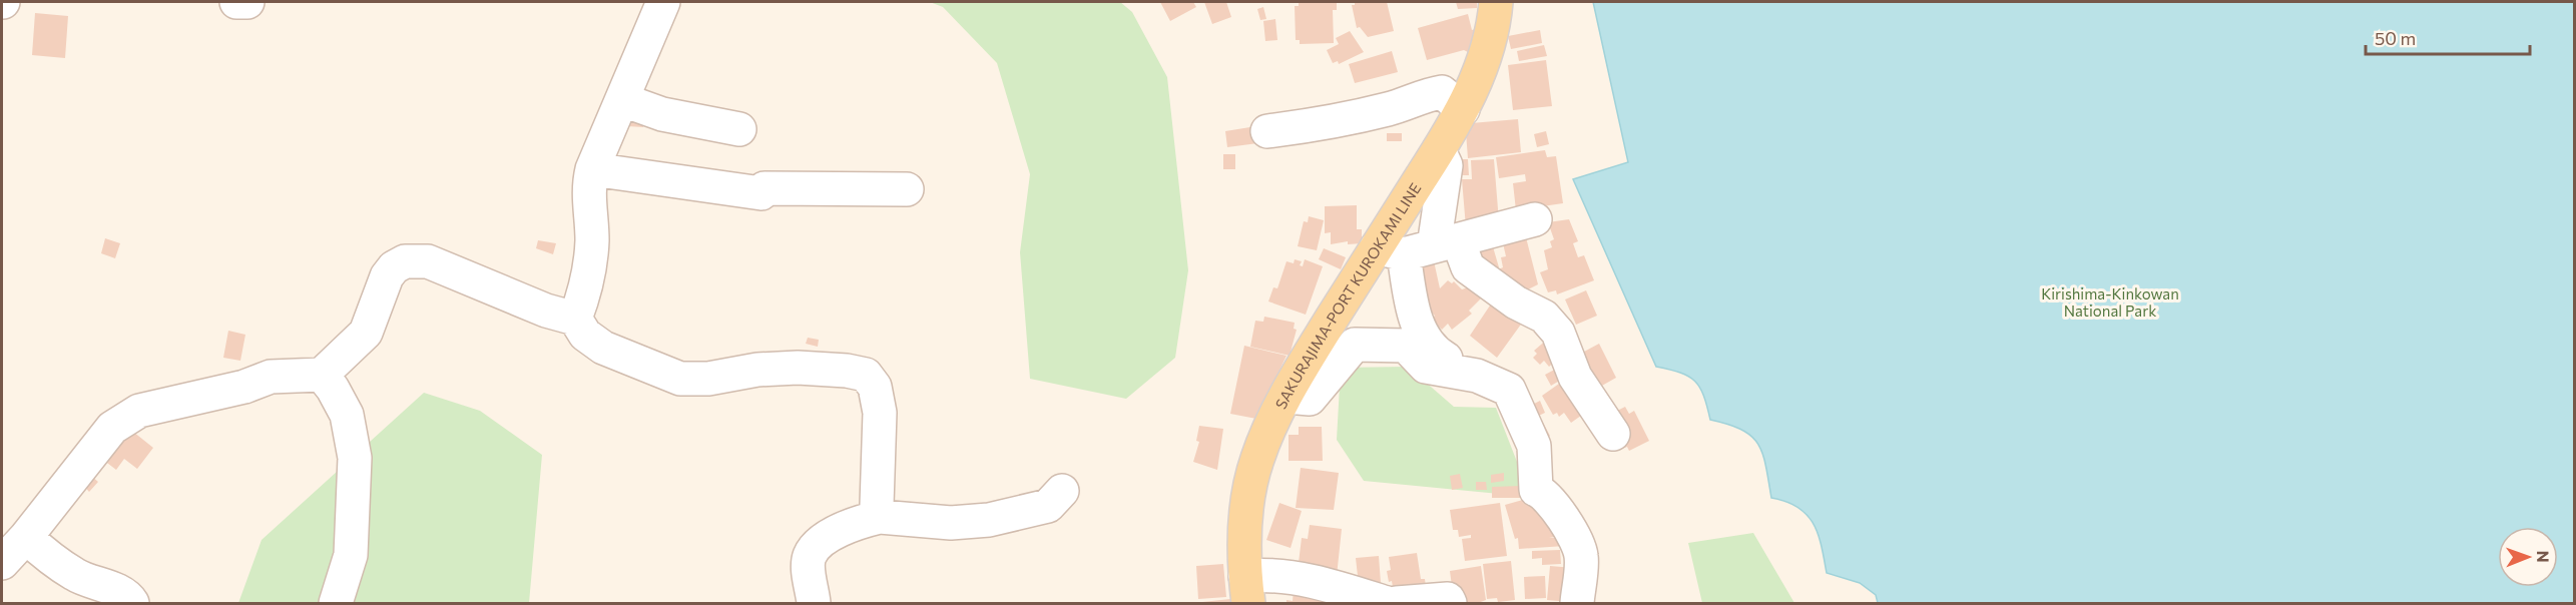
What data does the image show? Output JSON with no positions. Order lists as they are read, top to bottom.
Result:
{
  "streets": {
    "main road": ["SAKURAJIMA-PORT KUROKAMI LINE"]
  },
  "parks": ["Kirishima-Kinkowan National Park"],
  "scale_bar": "50 m",
  "north": "right"
}
